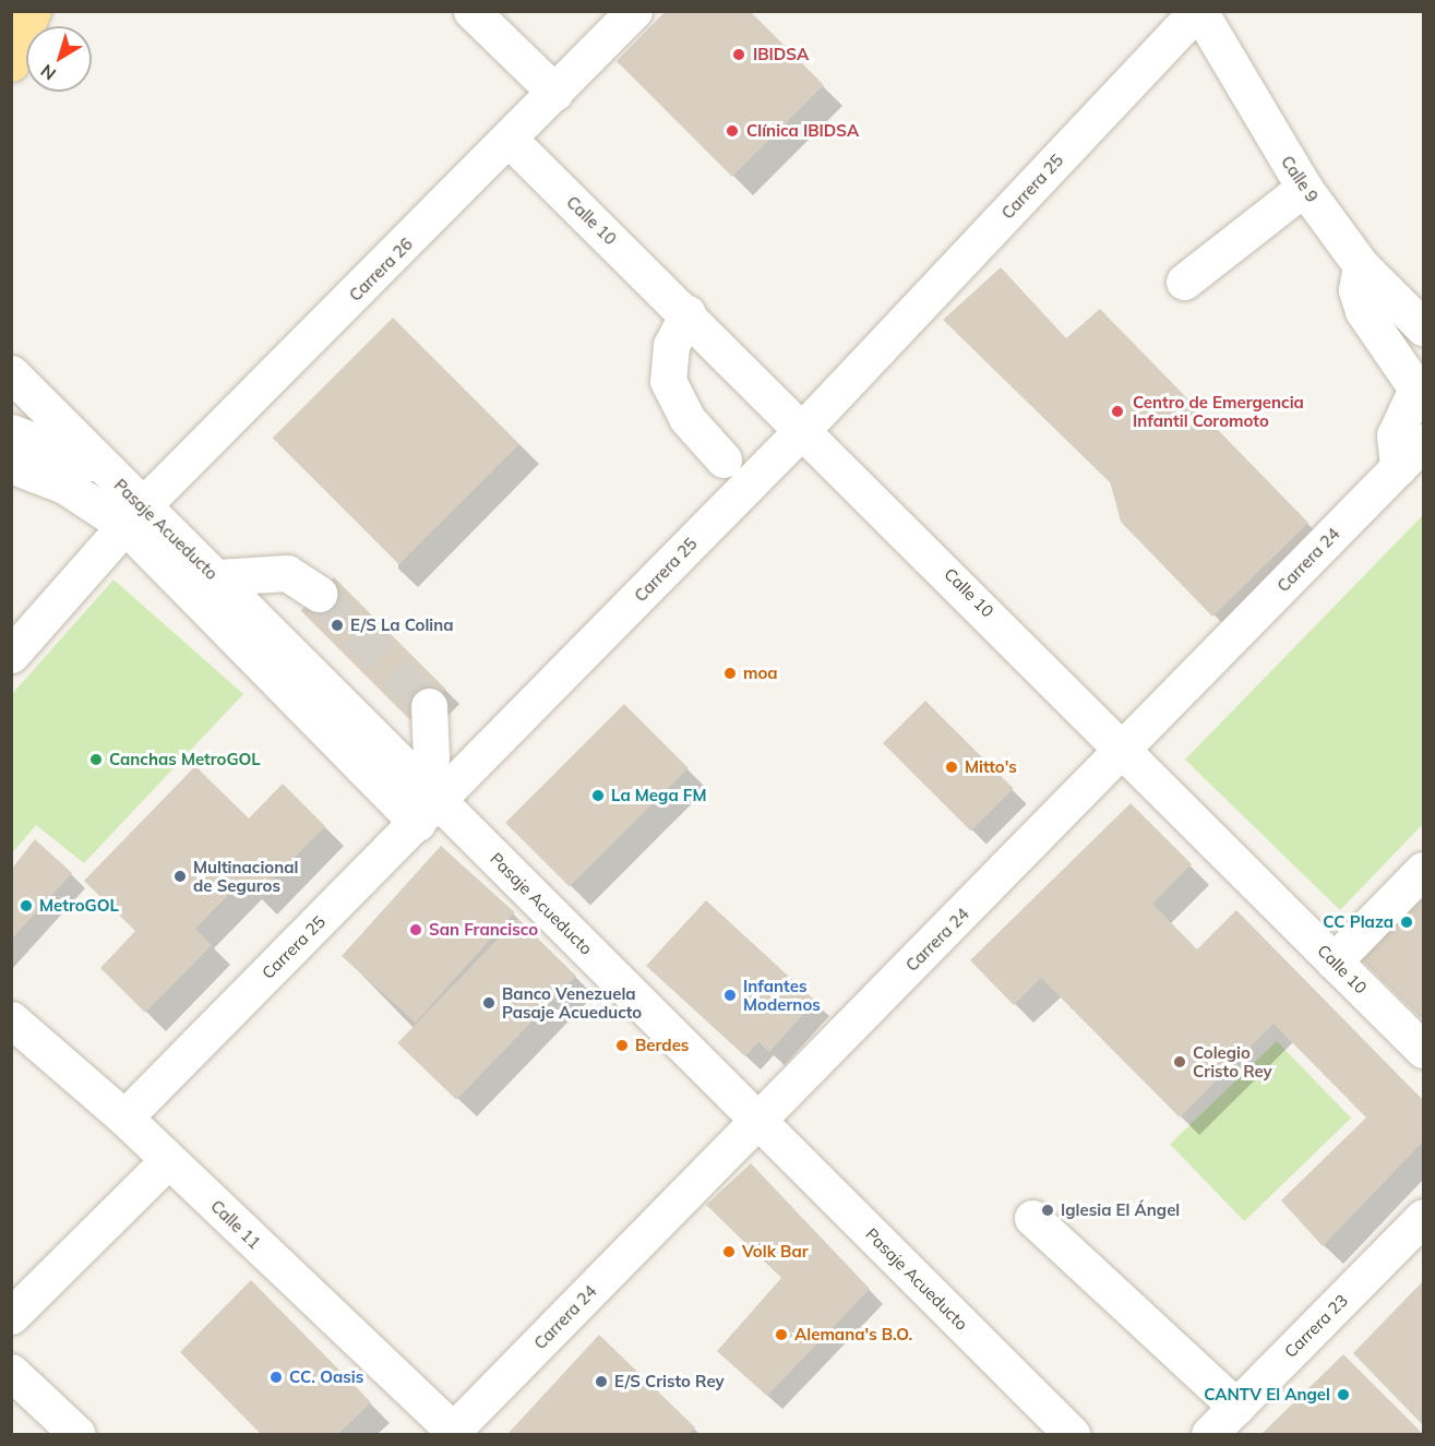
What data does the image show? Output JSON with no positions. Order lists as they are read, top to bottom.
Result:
{
  "streets": {
    "street": [
      "Calle 9",
      "Carrera 25",
      "Calle 10",
      "Carrera 26",
      "Pasaje Acueducto",
      "Carrera 24",
      "Calle 11",
      "Carrera 23"
    ]
  },
  "crossings": [
    ["Calle 9", "Carrera 25"],
    ["Carrera 25", "Calle 10"],
    ["Carrera 25", "Pasaje Acueducto"],
    ["Carrera 25", "Calle 11"],
    ["Calle 10", "Carrera 26"],
    ["Calle 10", "Carrera 24"],
    ["Carrera 26", "Pasaje Acueducto"],
    ["Pasaje Acueducto", "Carrera 24"],
    ["Carrera 24", "Calle 11"]
  ],
  "places": [
    "IBIDSA",
    "Clínica IBIDSA",
    "Centro de Emergencia Infantil Coromoto",
    "E/S La Colina",
    "moa",
    "Canchas MetroGOL",
    "Mitto's",
    "La Mega FM",
    "Multinacional de Seguros",
    "MetroGOL",
    "CC Plaza",
    "San Francisco",
    "Infantes Modernos",
    "Banco Venezuela Pasaje Acueducto",
    "Berdes",
    "Colegio Cristo Rey",
    "Iglesia El Ángel",
    "Volk Bar",
    "Alemana's B.O.",
    "CC. Oasis",
    "E/S Cristo Rey",
    "CANTV El Angel"
  ],
  "north": "bottom left"
}
